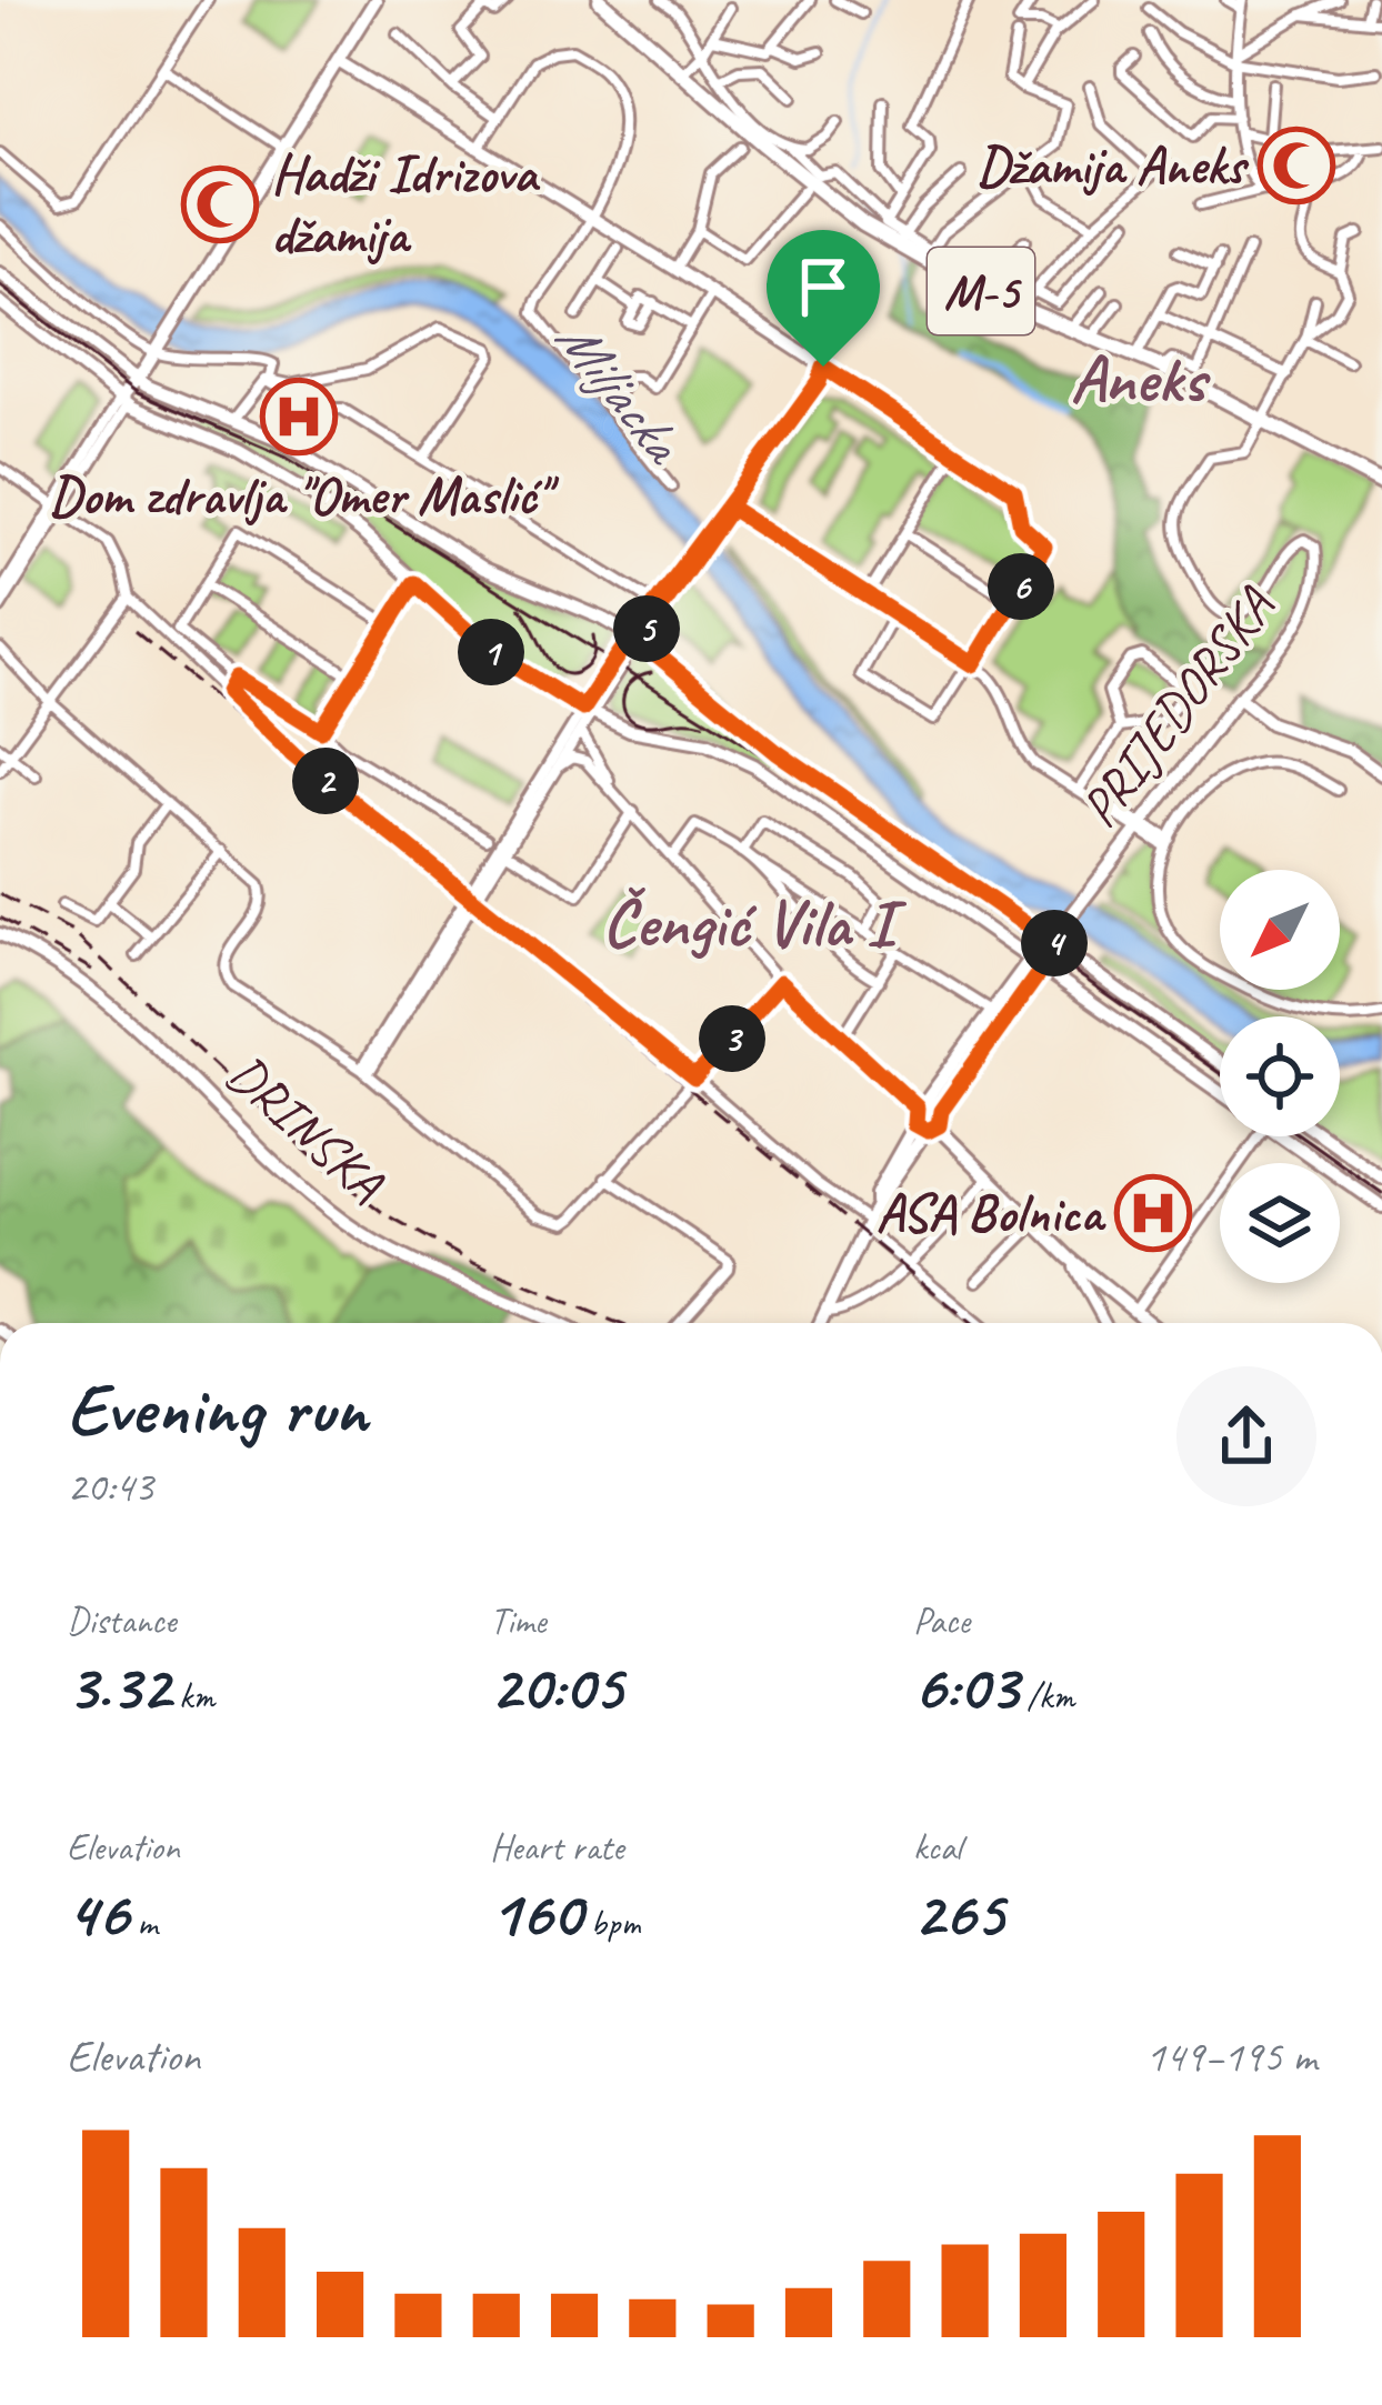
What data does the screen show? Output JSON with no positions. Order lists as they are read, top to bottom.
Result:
{
  "streets": {
    "main road": ["M-5", "PRIJEDORSKA", "DRINSKA"]
  },
  "crossings": [
    ["M-5", "PRIJEDORSKA"]
  ],
  "districts": ["Aneks", "Čengić Vila I"],
  "water": ["Miljacka"],
  "places": {
    "mosque": ["Džamija Aneks", "Hadži Idrizova džamija"],
    "hospital": ["Dom zdravlja \"Omer Maslić\"", "ASA Bolnica"]
  },
  "north": "bottom left",
  "page": {
    "pins": [
      "6",
      "5",
      "1",
      "2",
      "4",
      "3"
    ],
    "heading": ["Evening run", "20:43"],
    "stats": [
      ["Distance", "3.32 km"],
      ["Time", "20:05"],
      ["Pace", "6:03 /km"],
      ["Elevation", "46 m"],
      ["Heart rate", "160 bpm"],
      ["kcal", "265"]
    ],
    "chart": ["Elevation", "149–195 m"]
  }
}
